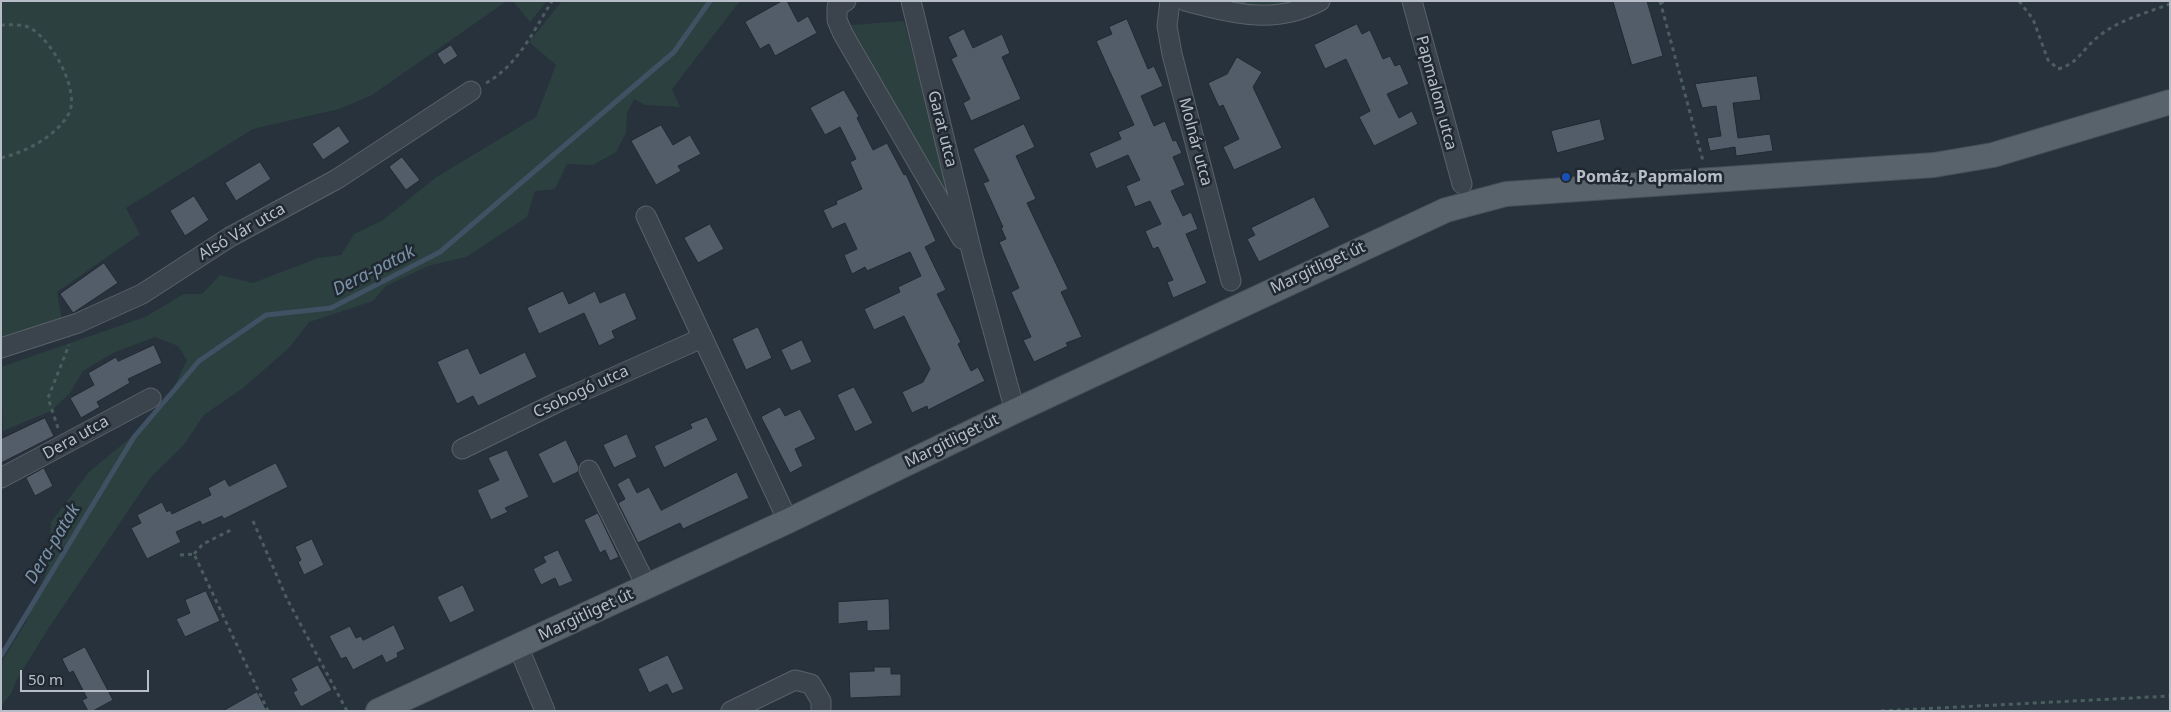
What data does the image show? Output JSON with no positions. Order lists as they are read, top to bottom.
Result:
{
  "streets": {
    "main road": ["Margitliget út"],
    "street": [
      "Papmalom utca",
      "Garat utca",
      "Molnár utca",
      "Alsó Vár utca",
      "Csobogó utca",
      "Dera utca"
    ]
  },
  "crossings": [
    ["Garat utca", "Margitliget út"]
  ],
  "water": ["Dera-patak"],
  "places": ["Pomáz, Papmalom"],
  "scale_bar": "50 m"
}
